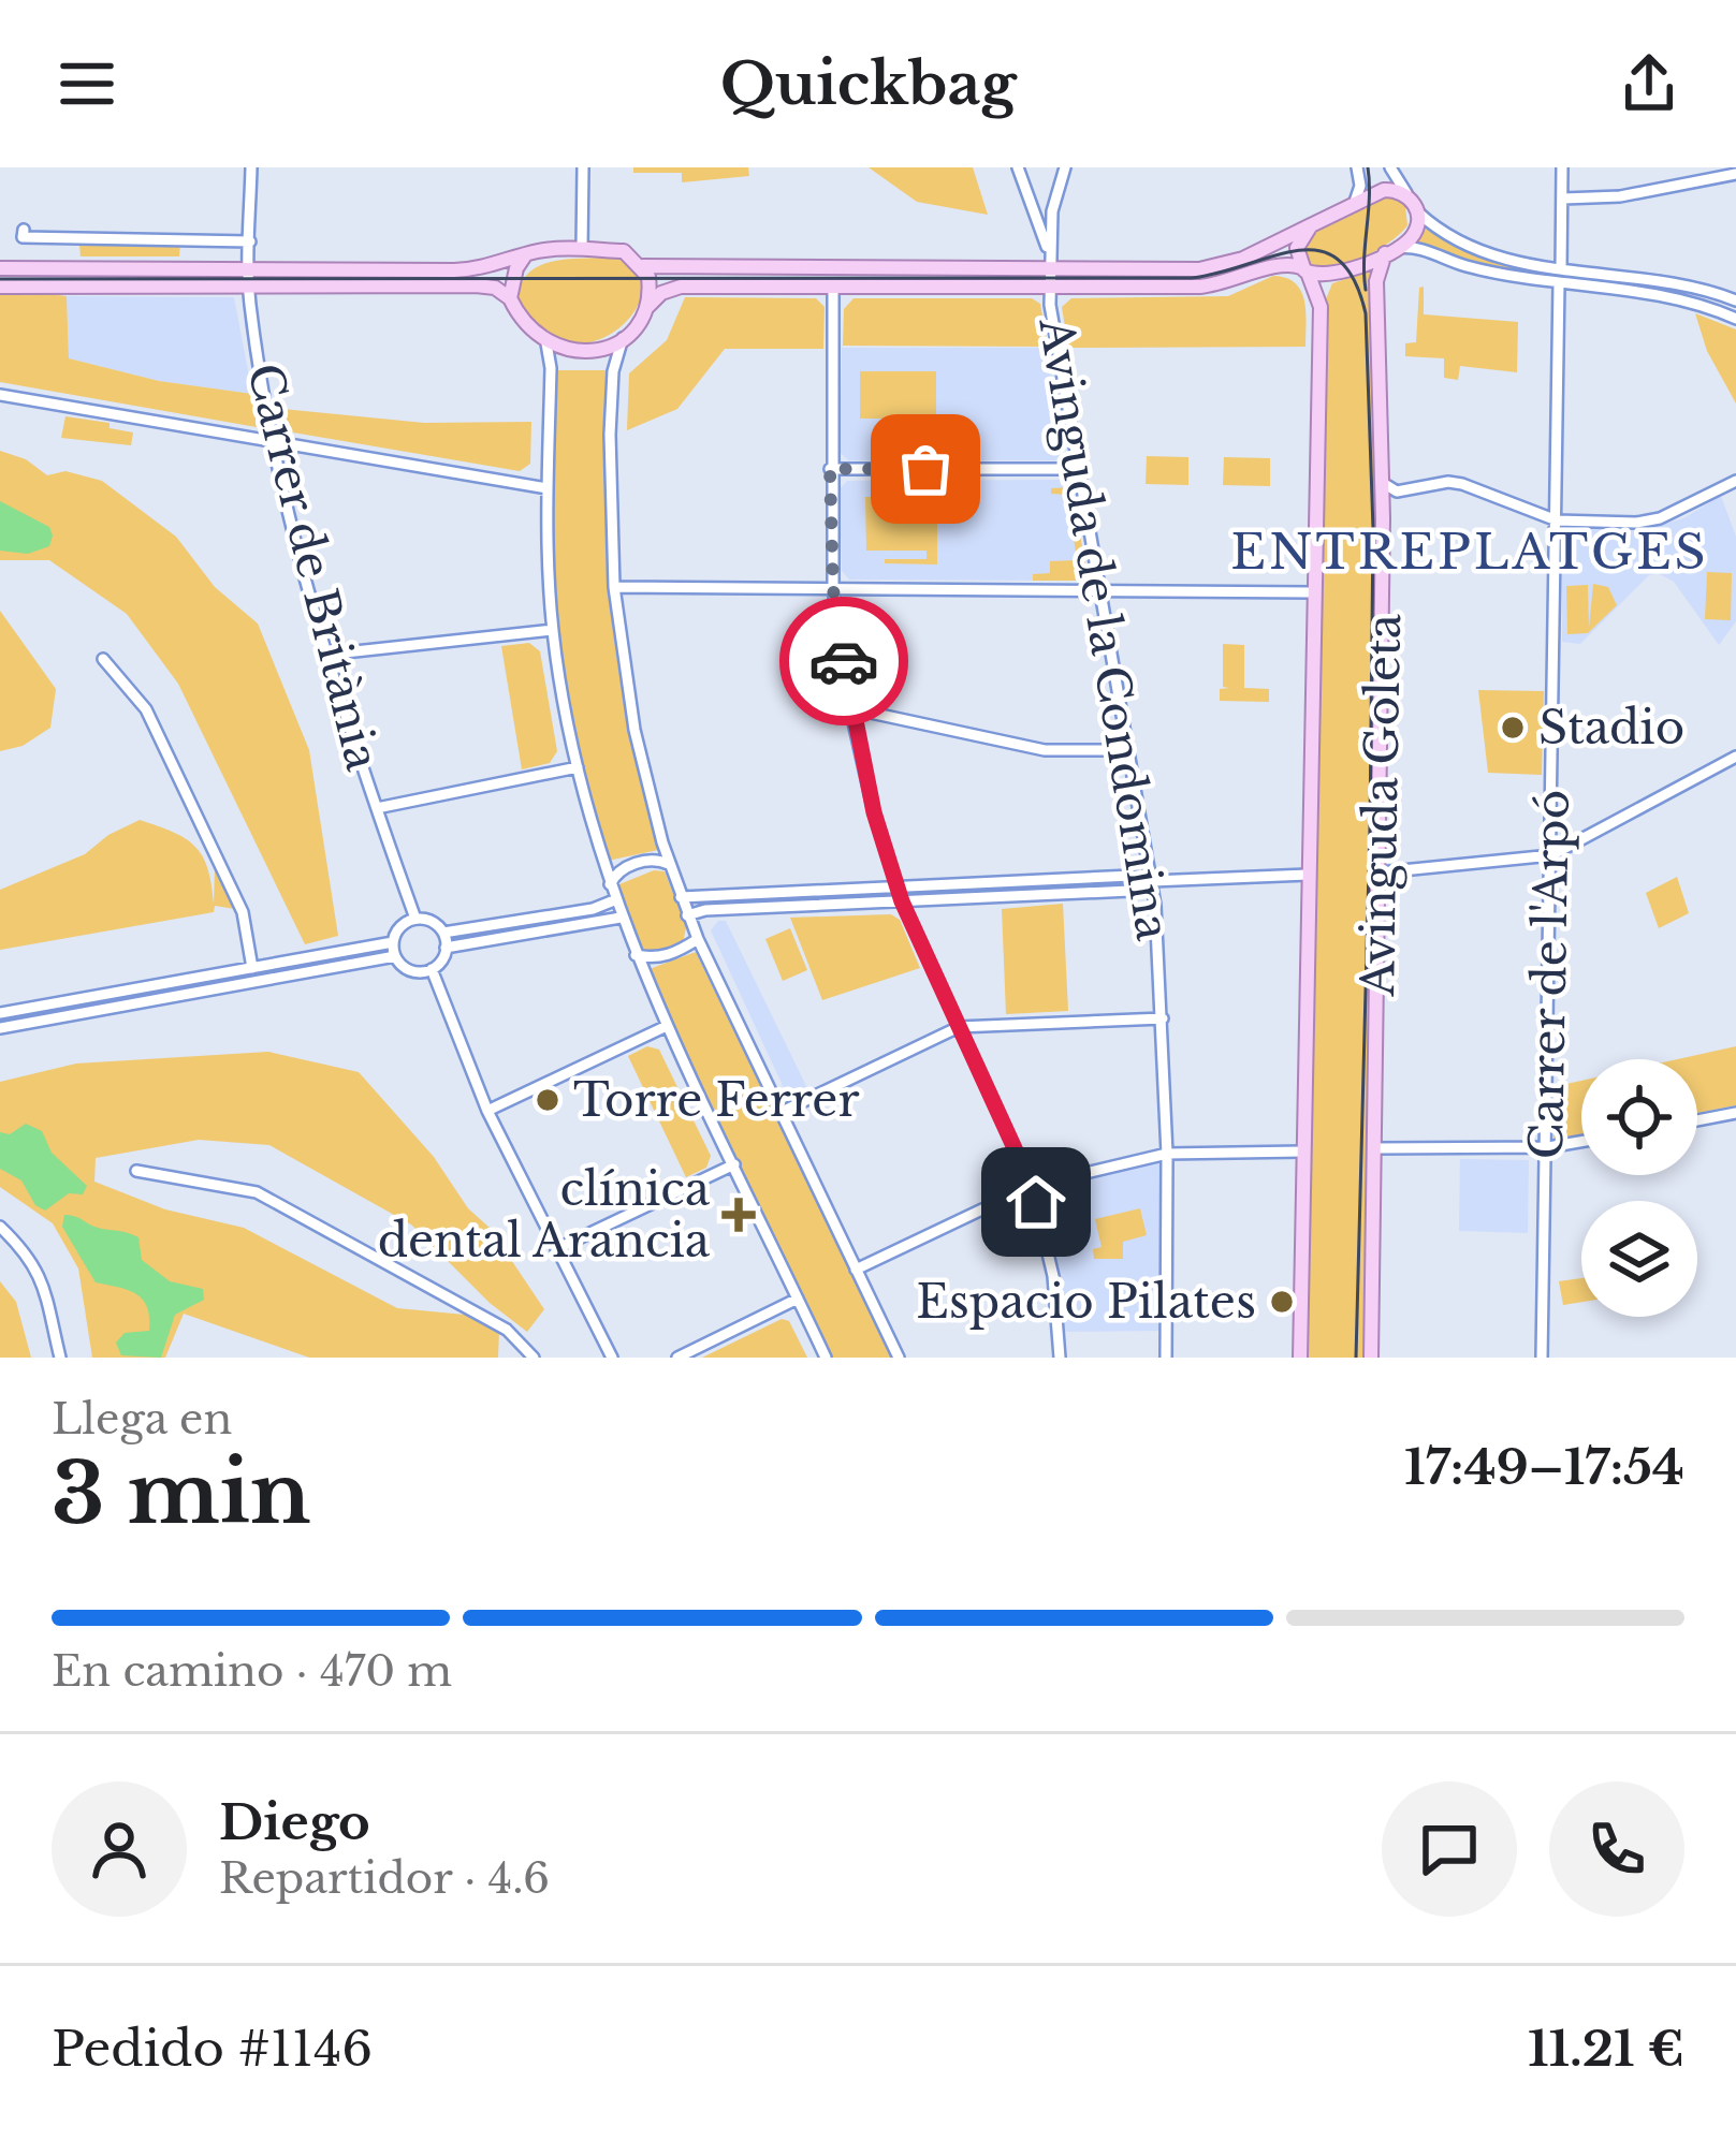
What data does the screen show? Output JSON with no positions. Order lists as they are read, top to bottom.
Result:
{
  "streets": {
    "main road": ["Avinguda Goleta"],
    "street": ["Carrer de Britània", "Avinguda de la Condomina", "Carrer de l'Arpó"]
  },
  "districts": ["ENTREPLATGES"],
  "places": {
    "other": ["Stadio", "Torre Ferrer", "Espacio Pilates"],
    "health": ["clínica dental Arancia"]
  },
  "page": {
    "header": "Quickbag",
    "heading": ["3 min", "Llega en", "17:49–17:54"],
    "panel": [
      "Diego",
      "Repartidor · 4.6",
      "Pedido #1146",
      "11.21 €"
    ],
    "bar": "En camino · 470 m"
  }
}
